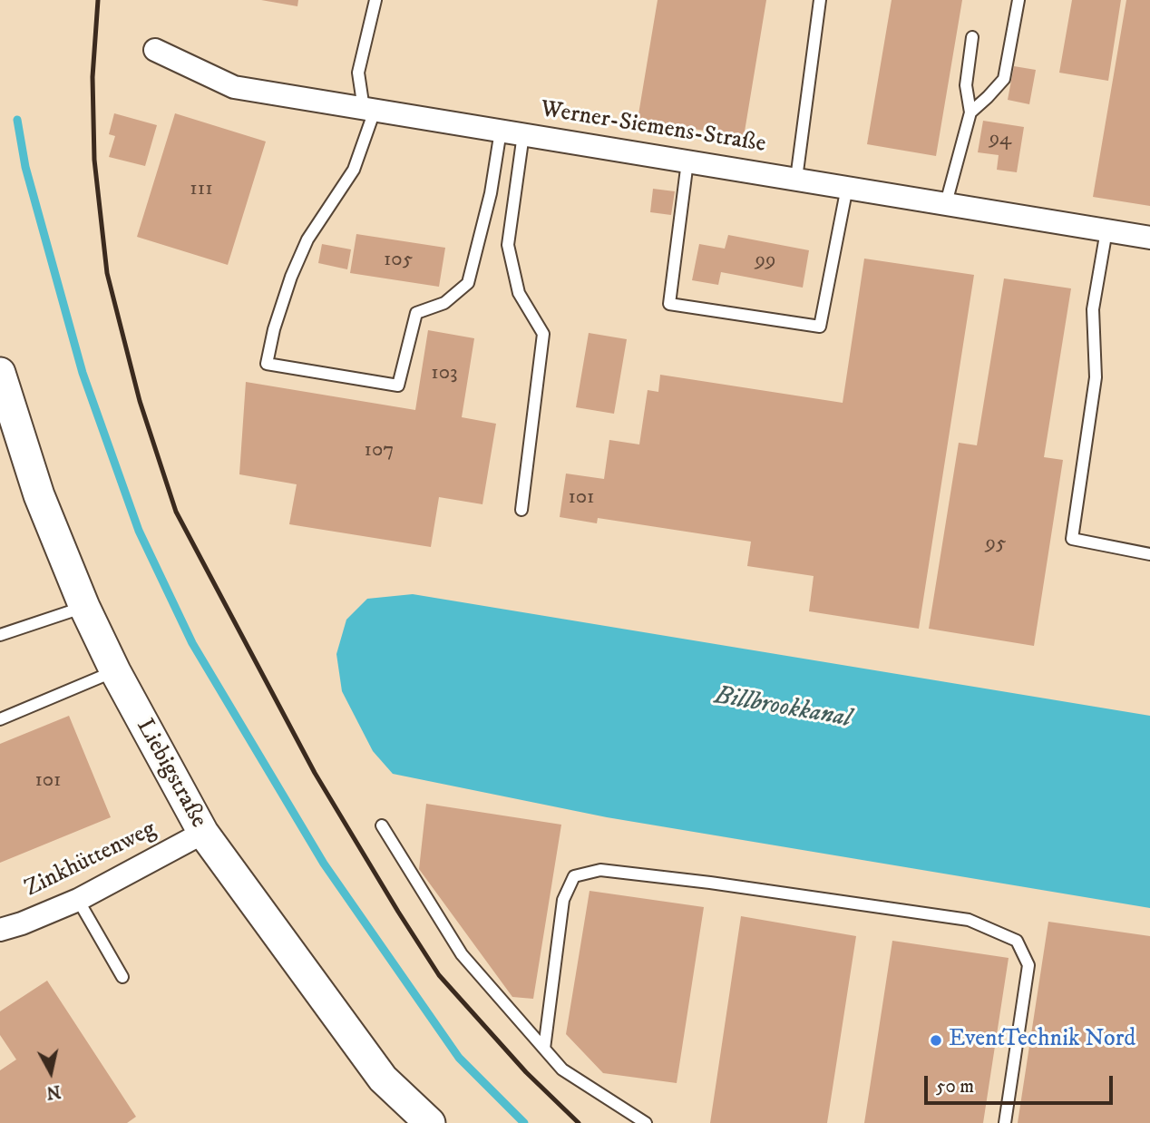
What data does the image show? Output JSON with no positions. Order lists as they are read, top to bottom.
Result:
{
  "streets": {
    "main road": ["Liebigstraße"],
    "street": ["Werner-Siemens-Straße", "Zinkhüttenweg"]
  },
  "crossings": [
    ["Liebigstraße", "Zinkhüttenweg"]
  ],
  "water": ["Billbrookkanal"],
  "places": ["EventTechnik Nord"],
  "house_numbers": [
    "94",
    "111",
    "105",
    "99",
    "103",
    "107",
    "101",
    "95",
    "101"
  ],
  "scale_bar": "50 m",
  "north": "bottom"
}
